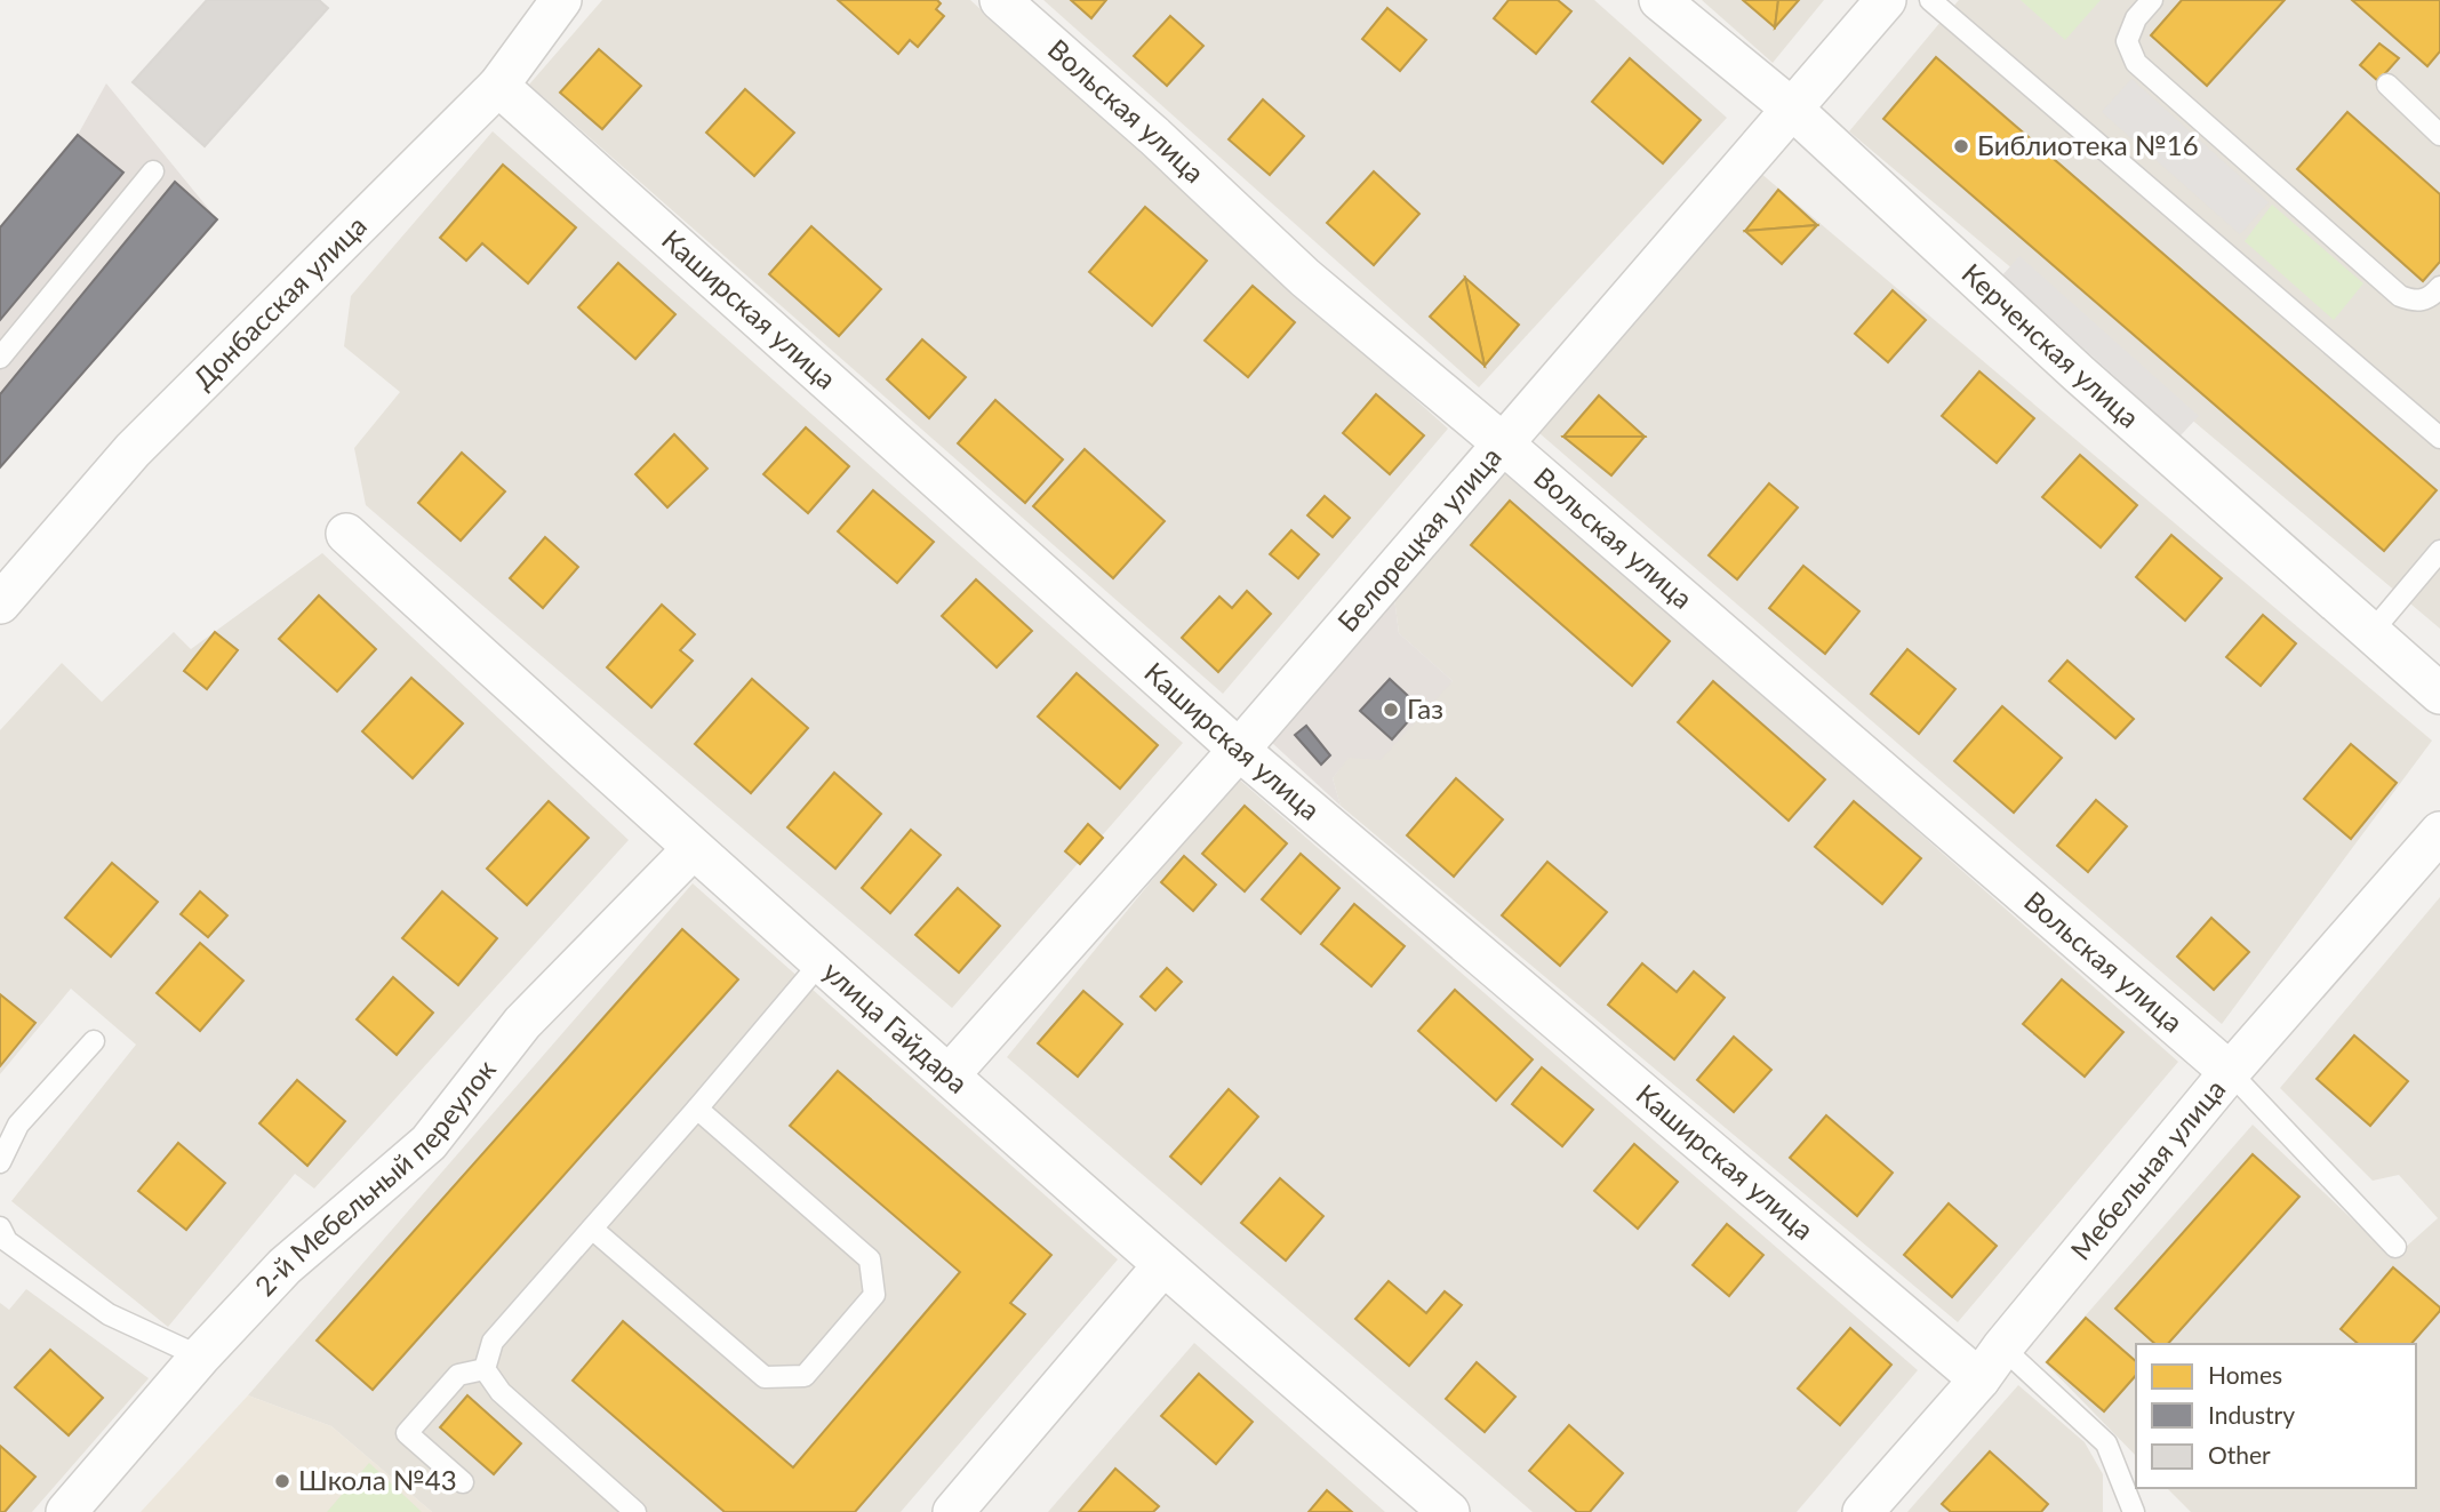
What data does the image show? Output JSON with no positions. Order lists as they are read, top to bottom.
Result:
{
  "streets": {
    "street": [
      "Вольская улица",
      "Донбасская улица",
      "Каширская улица",
      "Керченская улица",
      "Белорецкая улица",
      "улица Гайдара",
      "Мебельная улица",
      "2-й Мебельный переулок"
    ]
  },
  "crossings": [
    ["Вольская улица", "Белорецкая улица"],
    ["Вольская улица", "Мебельная улица"],
    ["Донбасская улица", "Каширская улица"],
    ["Каширская улица", "Белорецкая улица"],
    ["Каширская улица", "Мебельная улица"],
    ["Керченская улица", "Белорецкая улица"],
    ["Белорецкая улица", "улица Гайдара"],
    ["улица Гайдара", "2-й Мебельный переулок"]
  ],
  "places": ["Библиотека №16", "Газ", "Школа №43"],
  "legend": ["Homes", "Industry", "Other"]
}
